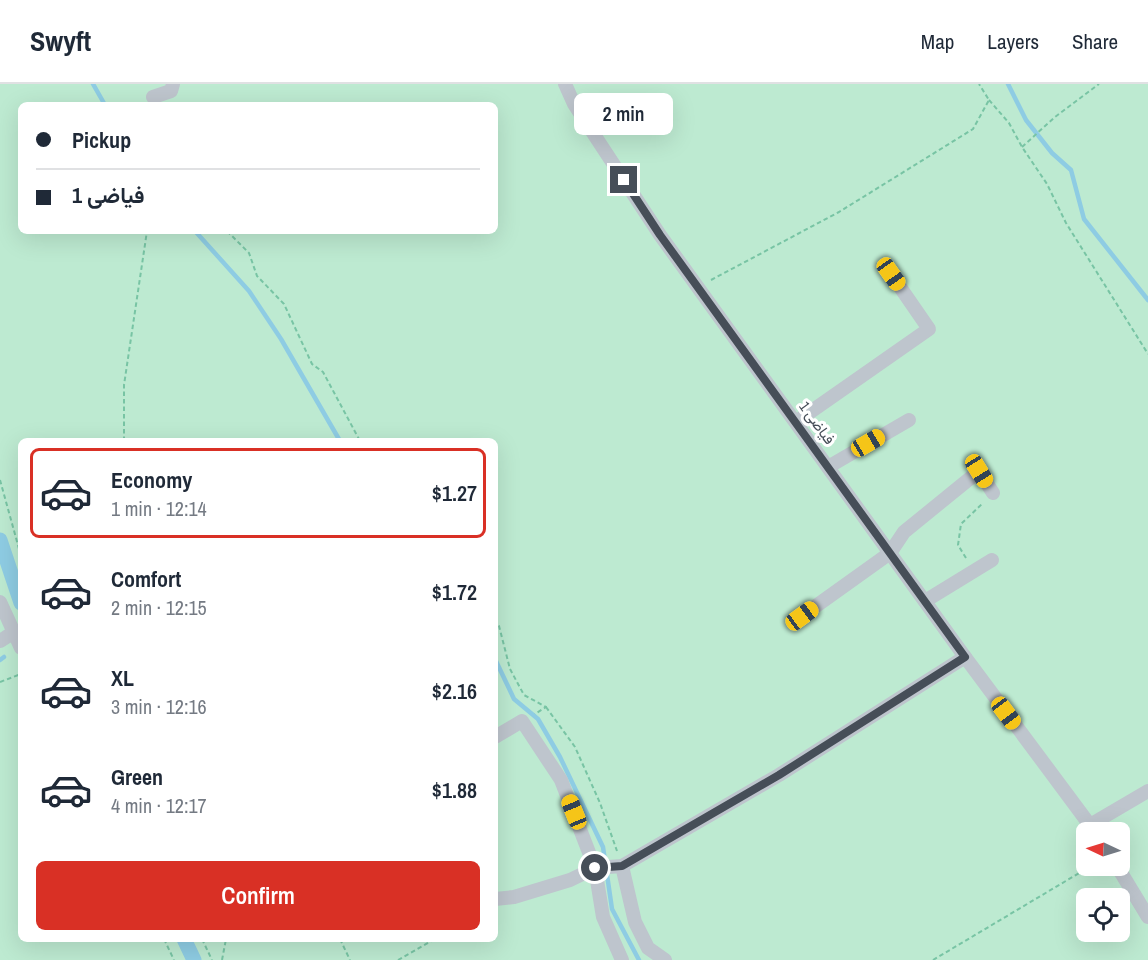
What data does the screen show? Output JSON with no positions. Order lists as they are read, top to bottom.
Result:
{
  "streets": {
    "street": ["فیاضی 1"]
  },
  "north": "left",
  "page": {
    "header": "Swyft",
    "nav": ["Map", "Layers", "Share"],
    "bubble": "2 min",
    "banner": ["Pickup", "فیاضی 1"],
    "list": [
      {
        "name": "Economy",
        "note": "1 min · 12:14",
        "value": "$1.27"
      },
      {
        "name": "Comfort",
        "note": "2 min · 12:15",
        "value": "$1.72"
      },
      {
        "name": "XL",
        "note": "3 min · 12:16",
        "value": "$2.16"
      },
      {
        "name": "Green",
        "note": "4 min · 12:17",
        "value": "$1.88"
      }
    ],
    "buttons": "Confirm"
  }
}
